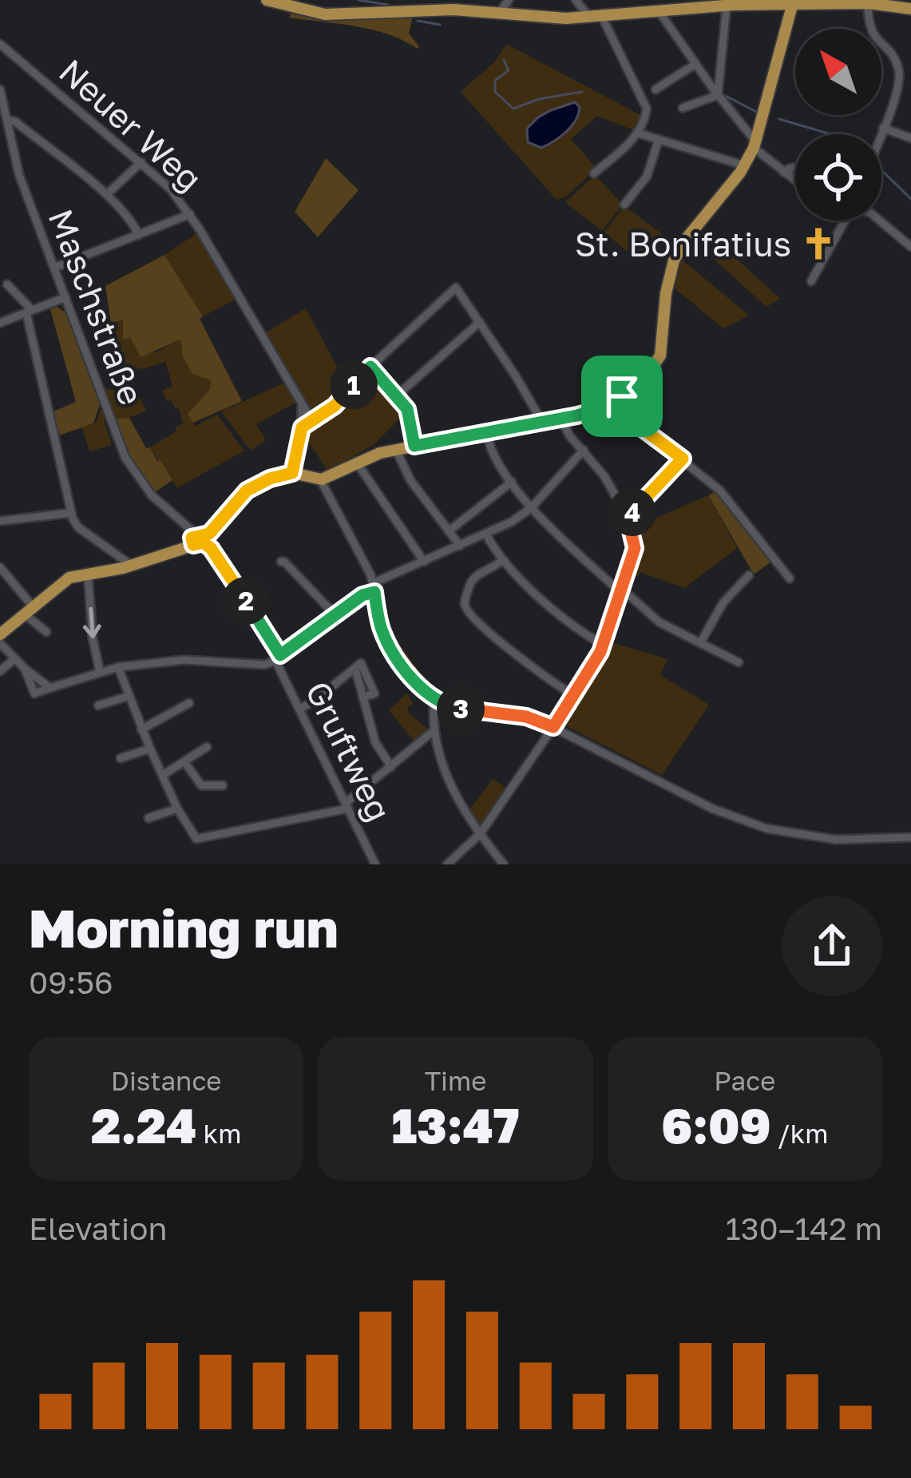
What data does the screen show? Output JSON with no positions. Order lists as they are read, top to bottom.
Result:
{
  "streets": {
    "street": ["Neuer Weg", "Maschstraße", "Gruftweg"]
  },
  "crossings": [
    ["Maschstraße", "Gruftweg"]
  ],
  "places": {
    "church": ["St. Bonifatius"]
  },
  "north": "top left",
  "page": {
    "pins": [
      "1",
      "4",
      "2",
      "3"
    ],
    "heading": ["Morning run", "09:56"],
    "stats": [
      ["Distance", "2.24 km"],
      ["Time", "13:47"],
      ["Pace", "6:09 /km"]
    ],
    "chart": ["Elevation", "130–142 m"]
  }
}
